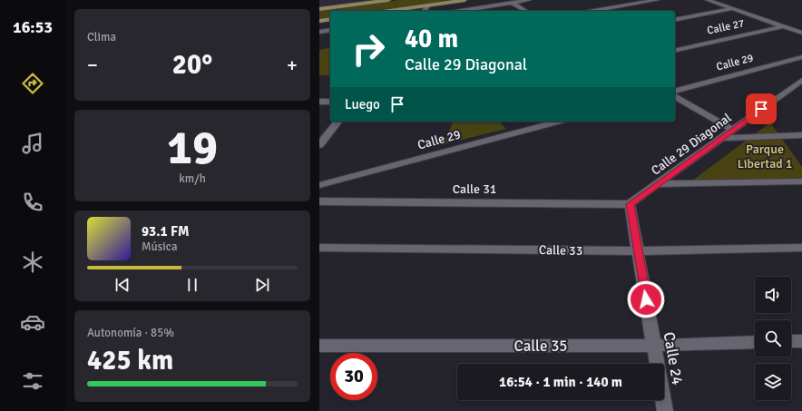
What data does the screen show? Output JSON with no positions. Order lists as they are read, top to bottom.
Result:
{
  "streets": {
    "street": [
      "Calle 27",
      "Calle 29",
      "Calle 29 Diagonal",
      "Calle 31",
      "Calle 33",
      "Calle 35",
      "Calle 24"
    ]
  },
  "crossings": [
    ["Calle 29 Diagonal", "Calle 31"],
    ["Calle 29 Diagonal", "Calle 24"],
    ["Calle 31", "Calle 24"],
    ["Calle 33", "Calle 24"],
    ["Calle 35", "Calle 24"]
  ],
  "parks": ["Parque Libertad 1"],
  "page": {
    "tabs": "16:53",
    "tile": [
      "Clima",
      ["19", "km/h"],
      ["Autonomía · 85%", "425 km"]
    ],
    "turn": ["40 m", "Calle 29 Diagonal"],
    "heat": ["−", "20°", "+"],
    "then": "Luego",
    "song": ["93.1 FM", "Música"],
    "limit": "30",
    "trip": "16:54 · 1 min · 140 m"
  }
}
